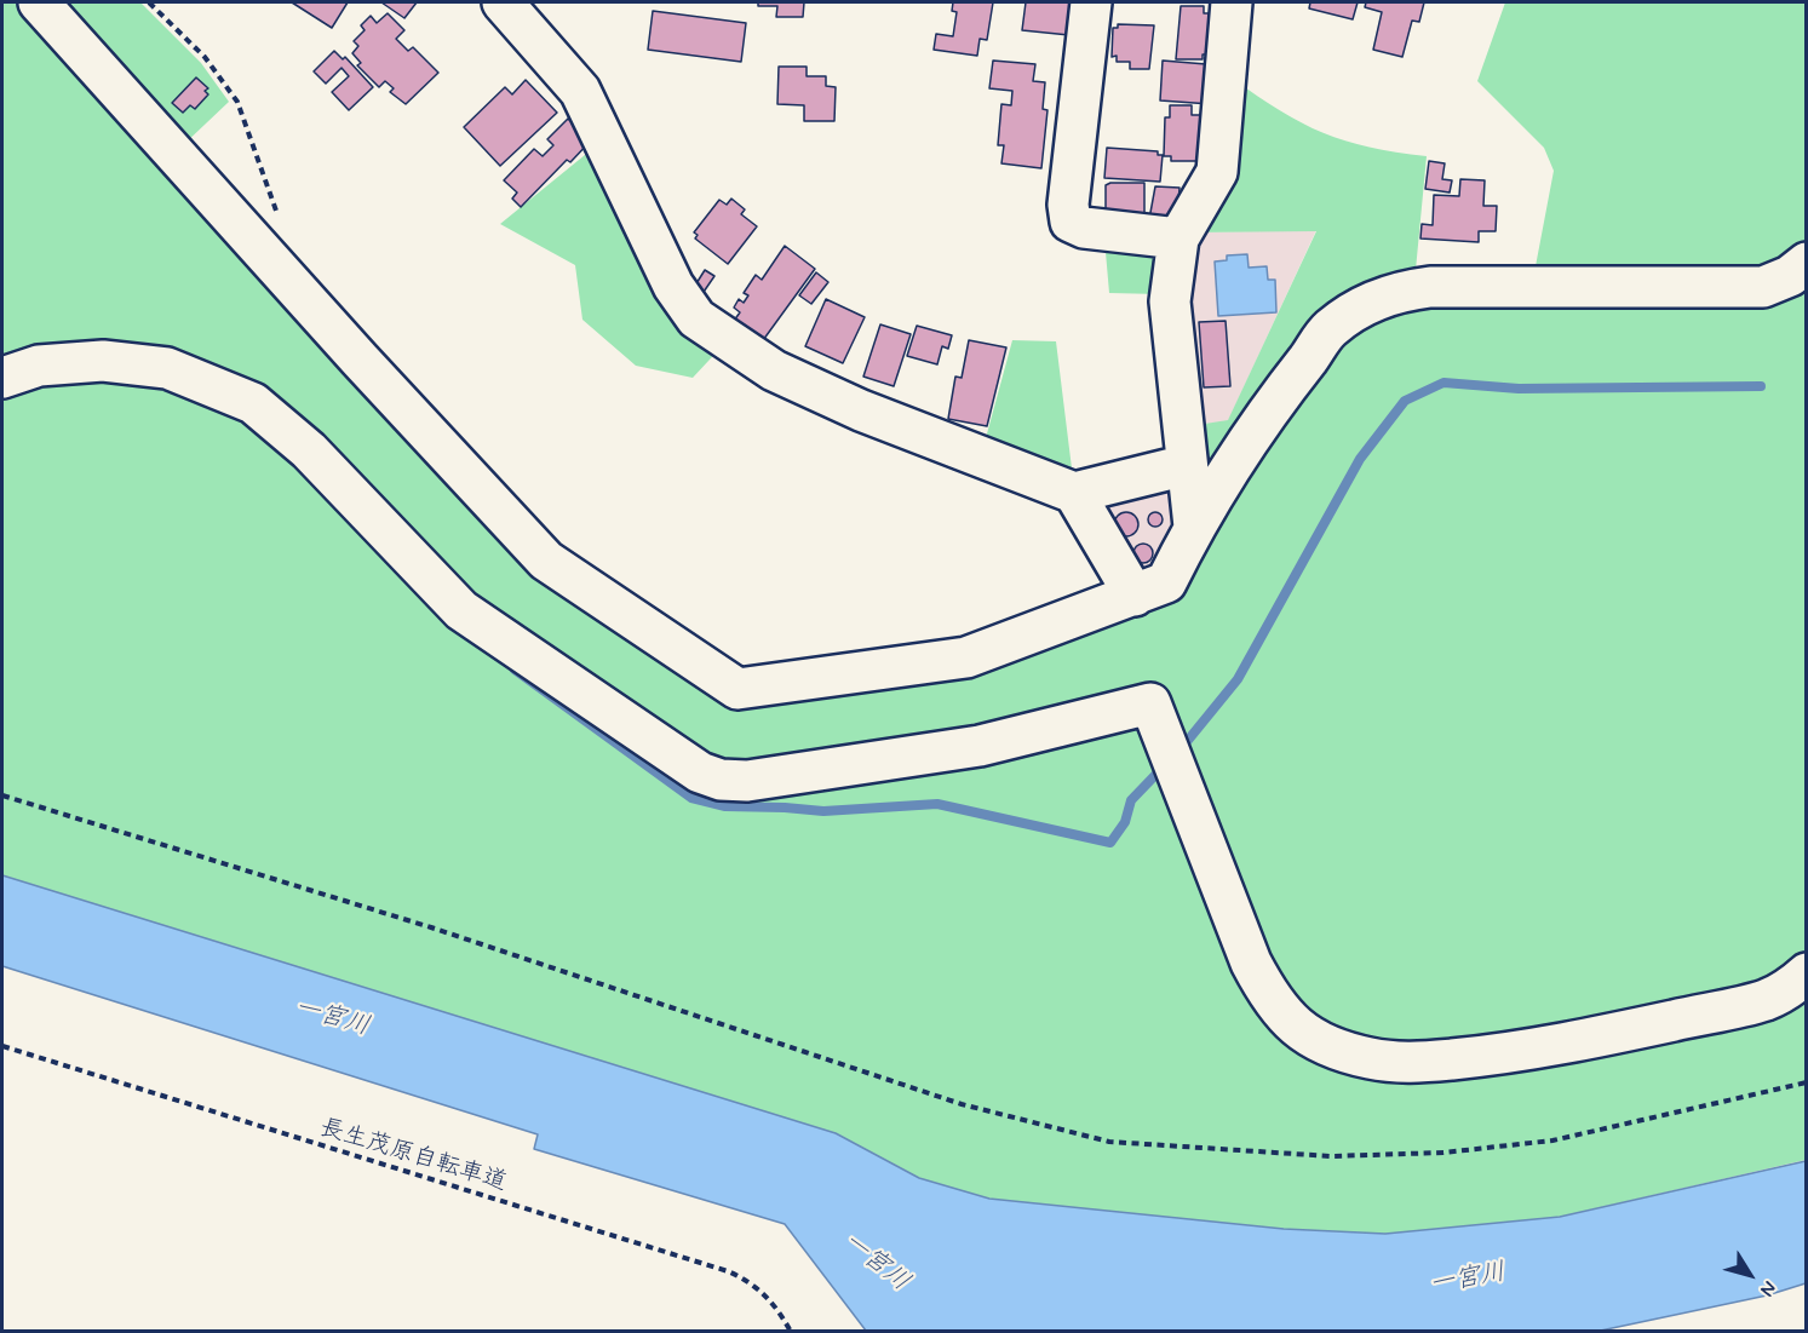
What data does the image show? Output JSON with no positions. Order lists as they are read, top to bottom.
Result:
{
  "streets": {
    "path": ["長生茂原自転車道"]
  },
  "water": ["一宮川"],
  "north": "bottom right"
}
